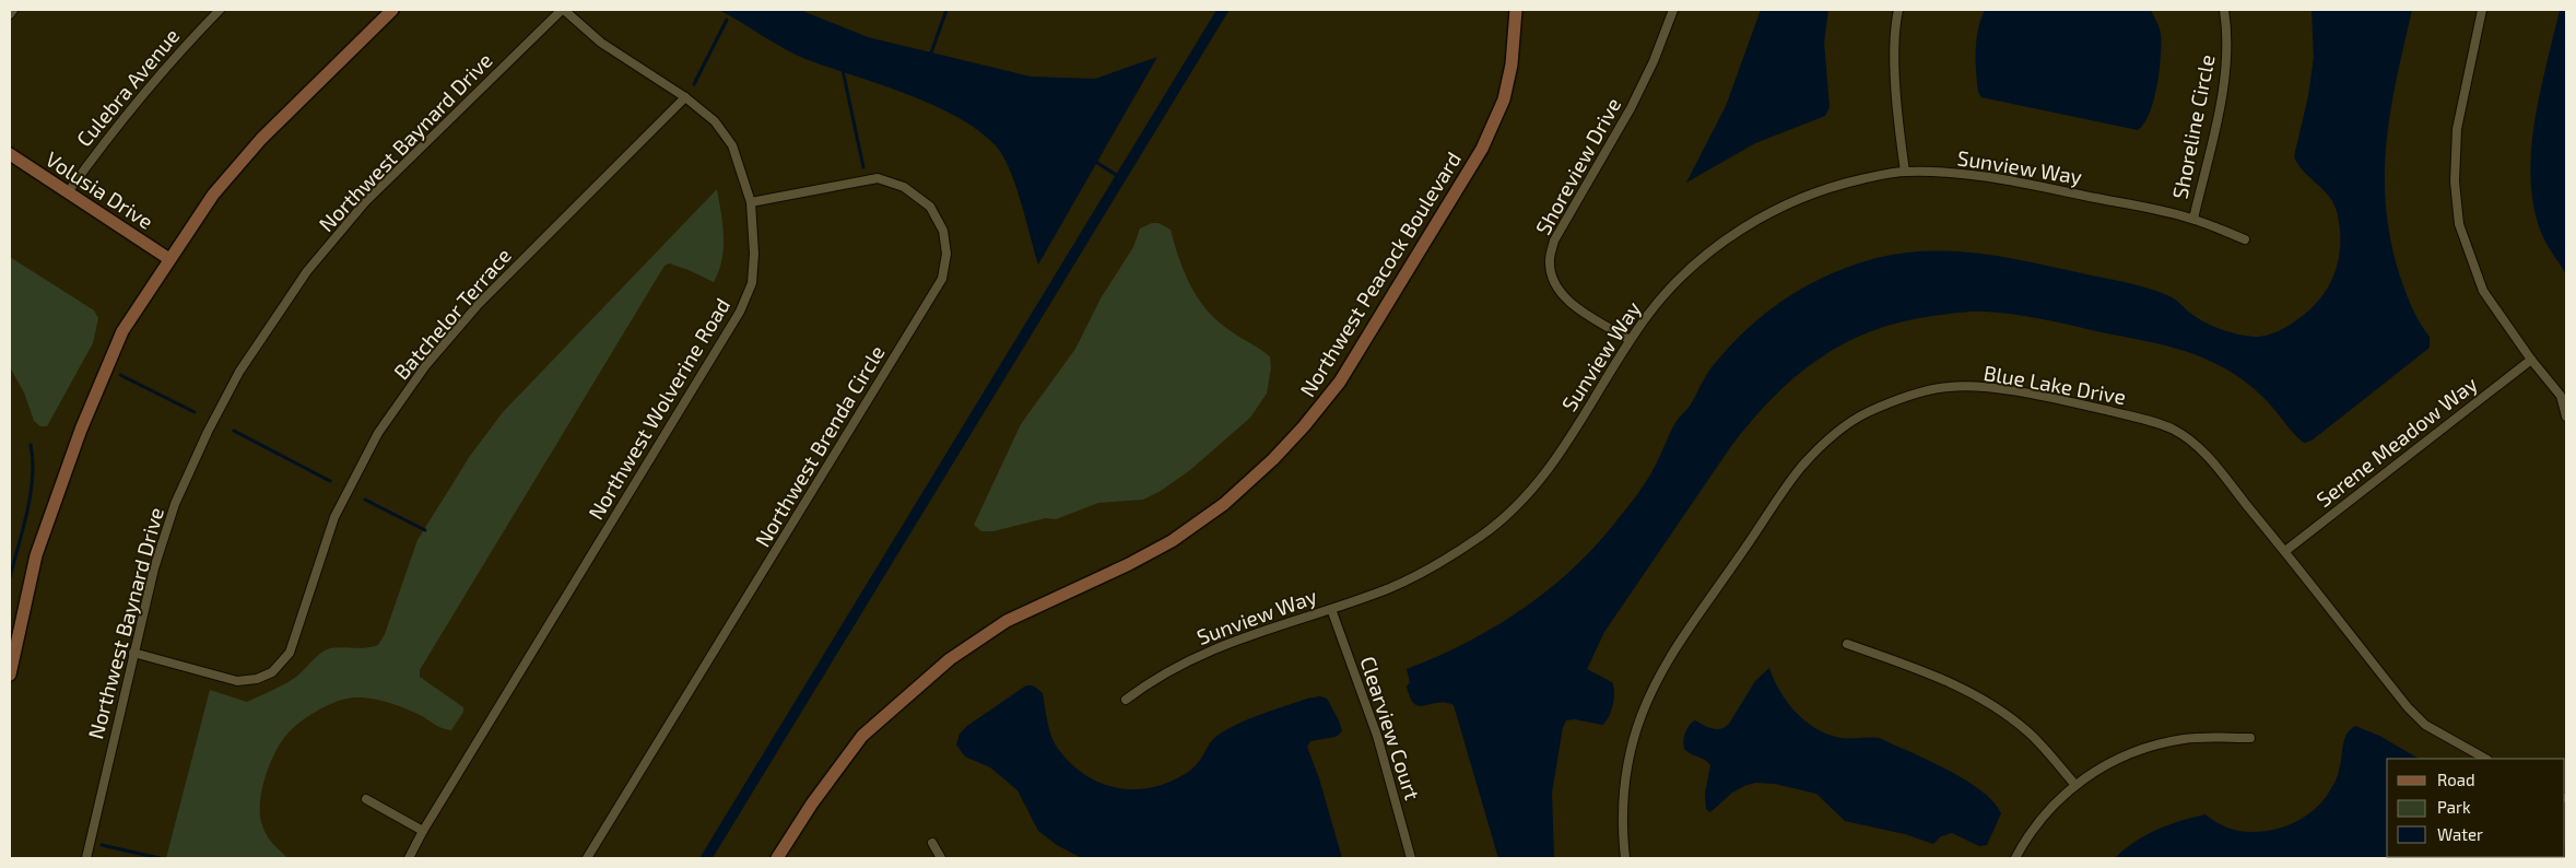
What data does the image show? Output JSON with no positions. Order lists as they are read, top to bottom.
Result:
{
  "streets": {
    "street": [
      "Culebra Avenue",
      "Shoreline Circle",
      "Northwest Baynard Drive",
      "Shoreview Drive",
      "Sunview Way",
      "Volusia Drive",
      "Northwest Peacock Boulevard",
      "Batchelor Terrace",
      "Blue Lake Drive",
      "Northwest Wolverine Road",
      "Serene Meadow Way",
      "Northwest Brenda Circle",
      "Clearview Court"
    ]
  },
  "crossings": [
    ["Culebra Avenue", "Volusia Drive"],
    ["Shoreline Circle", "Sunview Way"],
    ["Northwest Baynard Drive", "Batchelor Terrace"],
    ["Northwest Baynard Drive", "Northwest Wolverine Road"],
    ["Shoreview Drive", "Sunview Way"],
    ["Sunview Way", "Clearview Court"],
    ["Batchelor Terrace", "Northwest Wolverine Road"],
    ["Blue Lake Drive", "Serene Meadow Way"],
    ["Northwest Wolverine Road", "Northwest Brenda Circle"]
  ],
  "legend": ["Road", "Park", "Water"]
}
